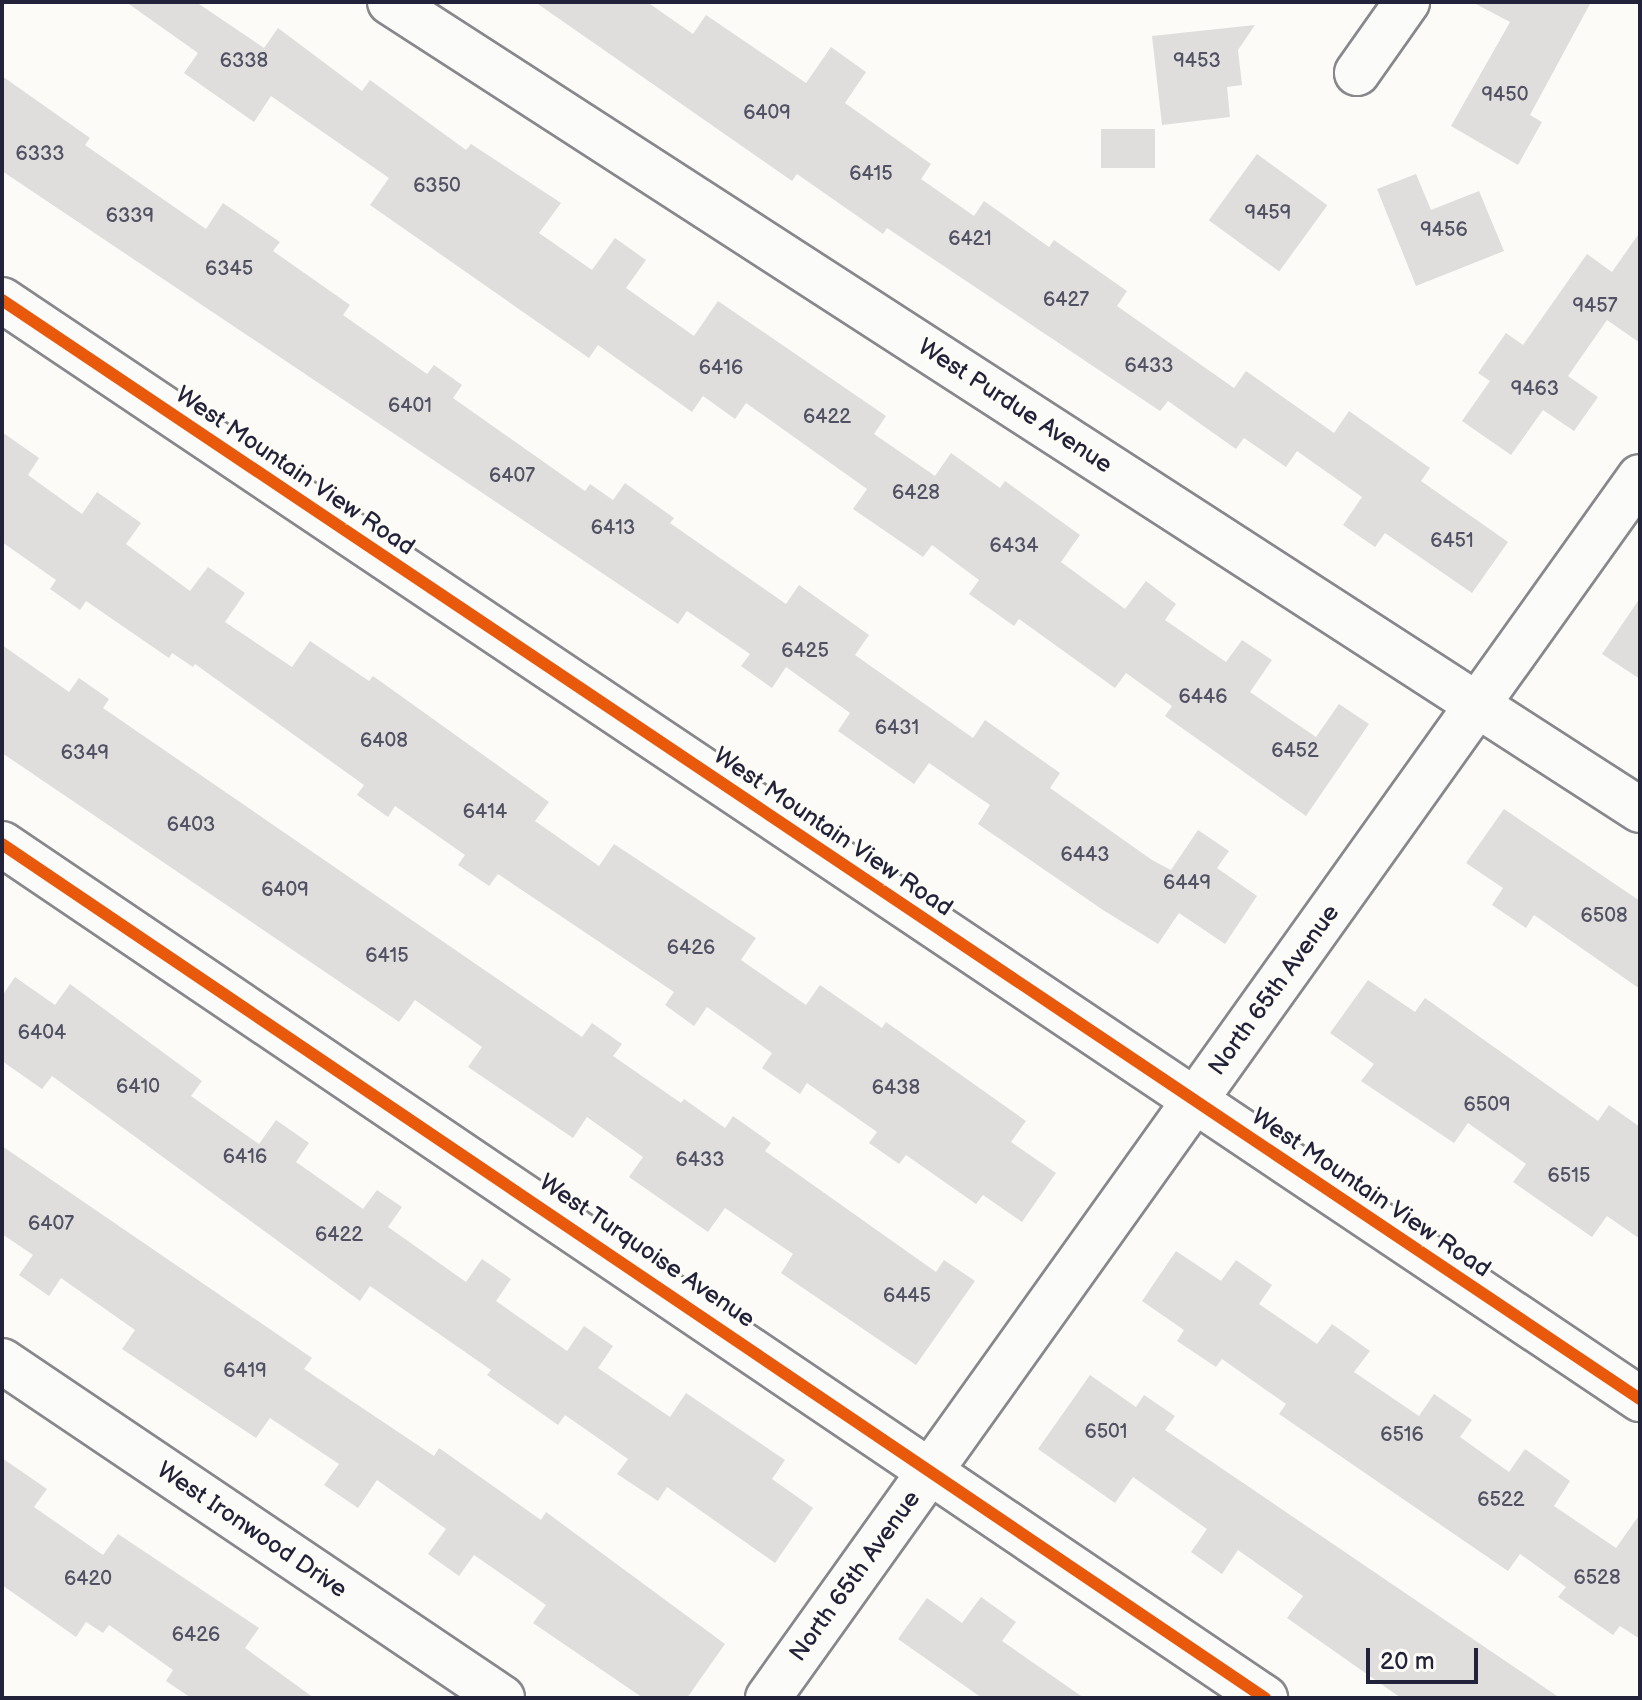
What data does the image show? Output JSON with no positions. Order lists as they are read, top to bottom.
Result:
{
  "streets": {
    "street": [
      "West Purdue Avenue",
      "West Mountain View Road",
      "North 65th Avenue",
      "West Turquoise Avenue",
      "West Ironwood Drive"
    ]
  },
  "crossings": [
    ["West Purdue Avenue", "North 65th Avenue"],
    ["West Mountain View Road", "North 65th Avenue"],
    ["North 65th Avenue", "West Turquoise Avenue"]
  ],
  "house_numbers": [
    "6338",
    "9453",
    "9450",
    "6409",
    "6333",
    "6415",
    "6350",
    "9459",
    "6339",
    "9456",
    "6421",
    "6345",
    "6427",
    "9457",
    "6433",
    "6416",
    "9463",
    "6401",
    "6422",
    "6407",
    "6428",
    "6413",
    "6451",
    "6434",
    "6425",
    "6446",
    "6431",
    "6408",
    "6452",
    "6349",
    "6414",
    "6403",
    "6443",
    "6449",
    "6409",
    "6508",
    "6426",
    "6415",
    "6404",
    "6410",
    "6438",
    "6509",
    "6416",
    "6433",
    "6515",
    "6407",
    "6422",
    "6445",
    "6419",
    "6501",
    "6516",
    "6522",
    "6528",
    "6420",
    "6426"
  ],
  "scale_bar": "20 m"
}
